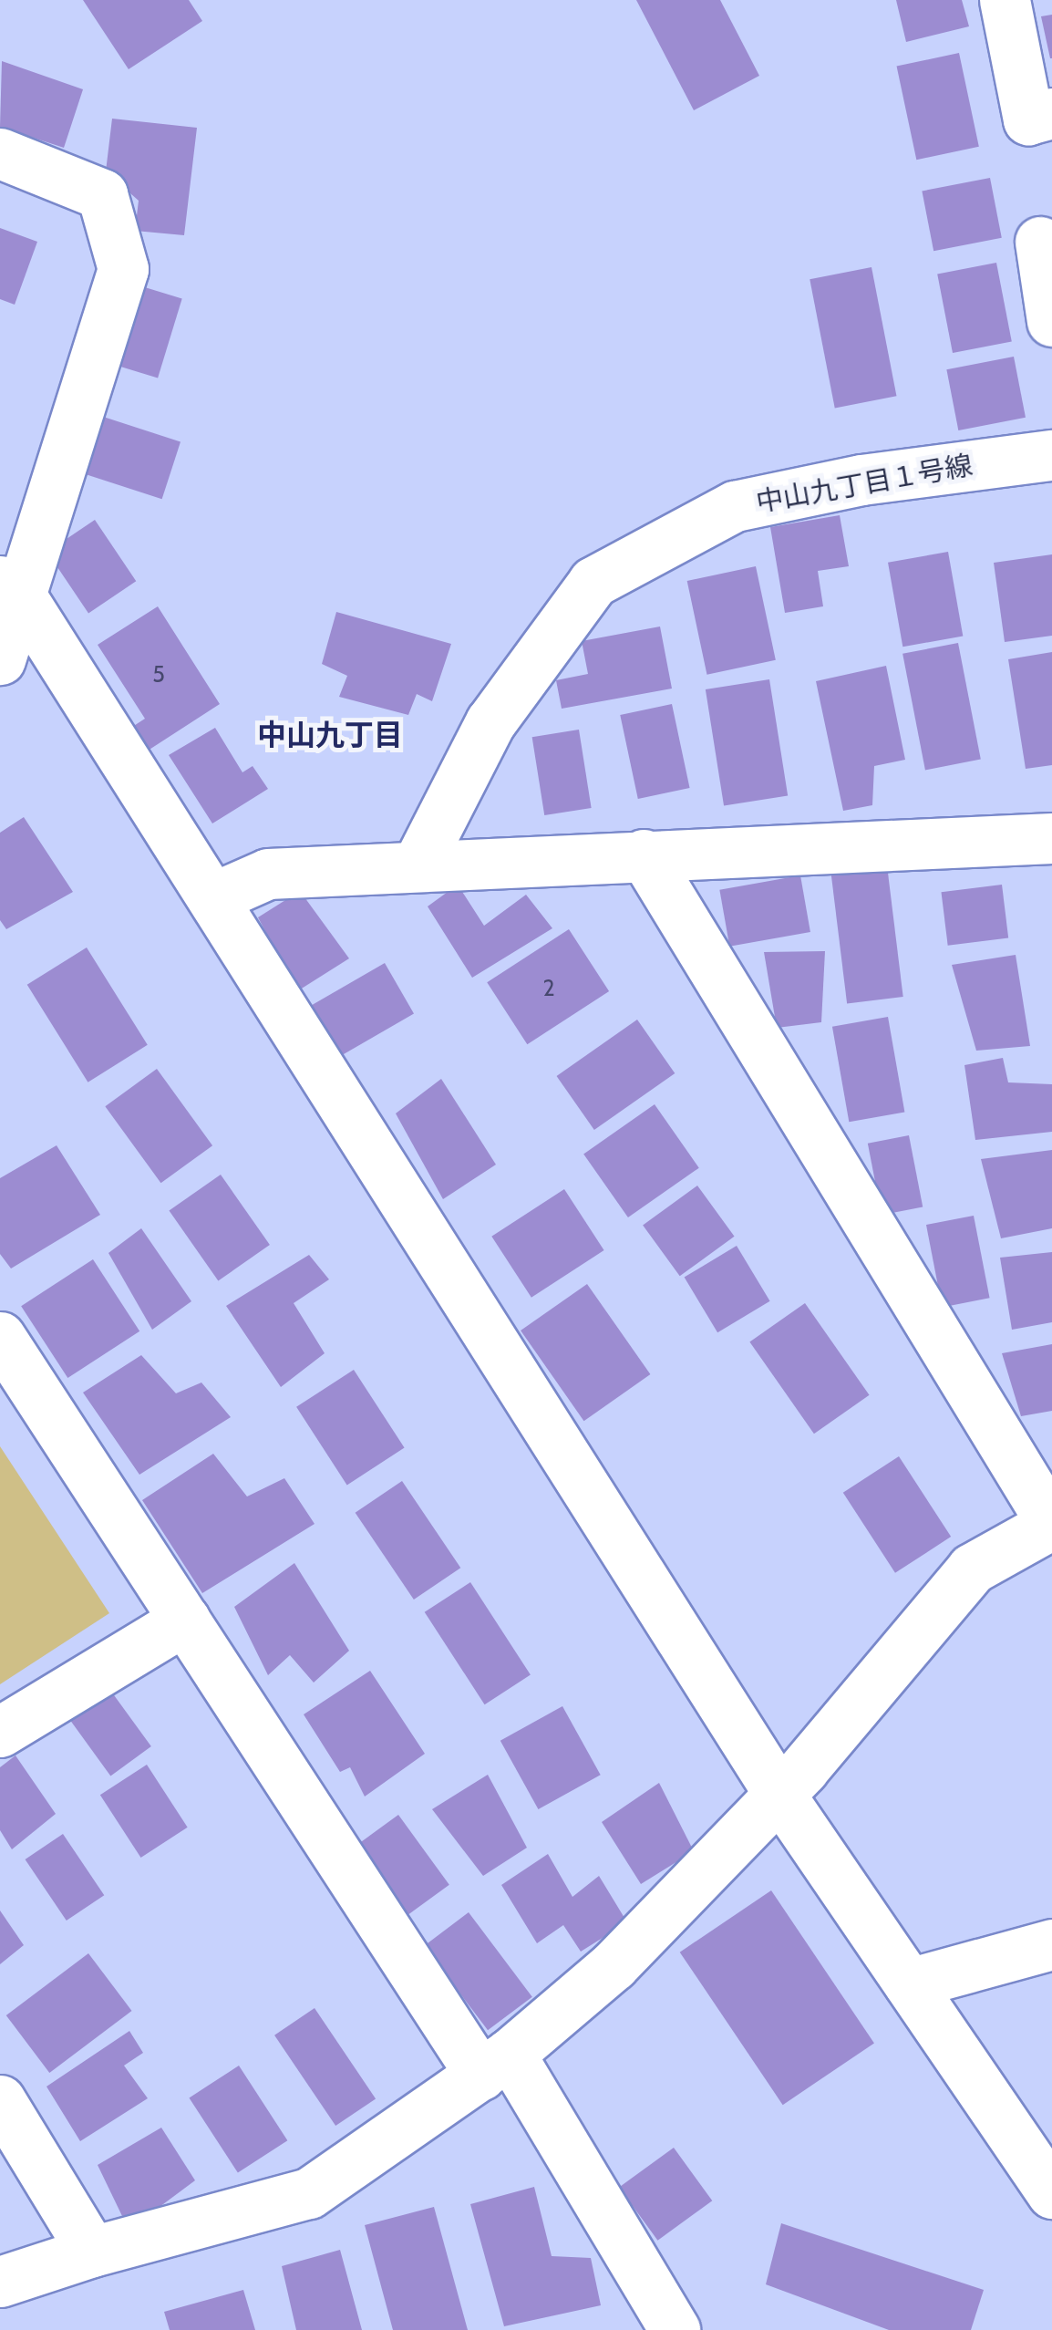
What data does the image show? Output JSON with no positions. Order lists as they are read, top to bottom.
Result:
{
  "streets": {
    "street": ["中山九丁目１号線"]
  },
  "districts": ["中山九丁目"],
  "house_numbers": ["5", "2"]
}
